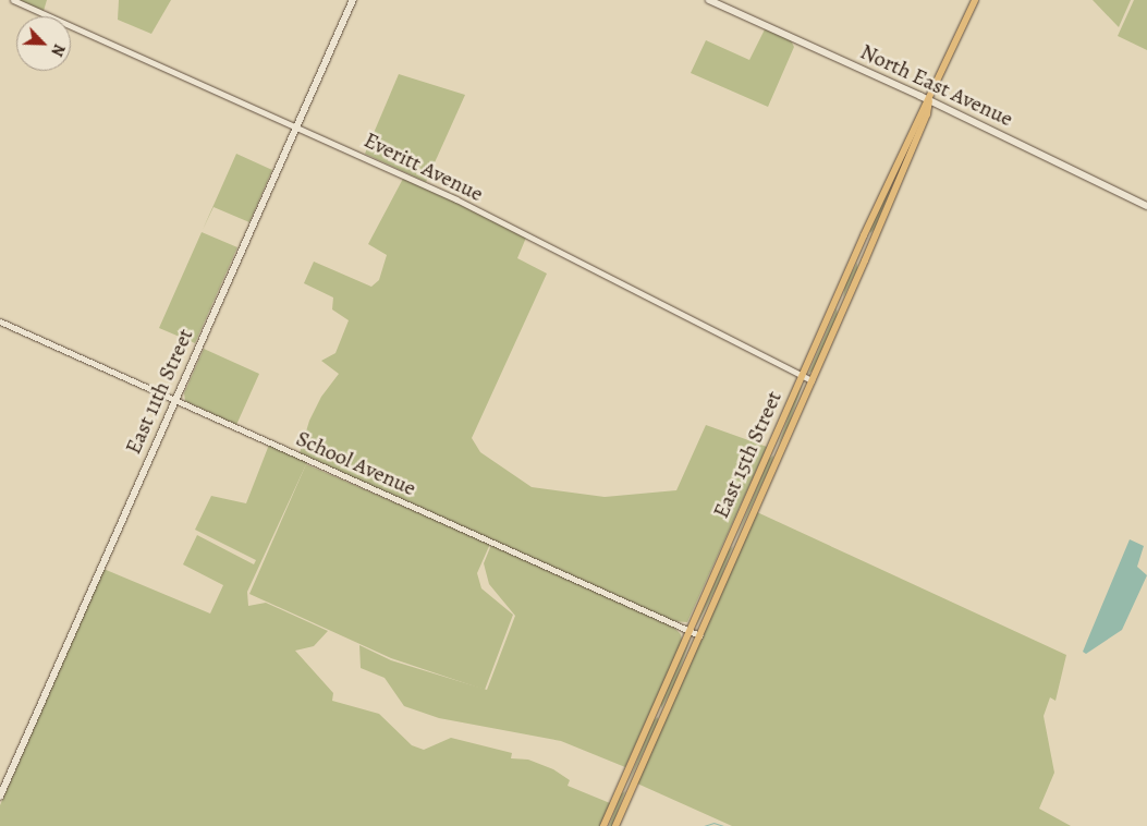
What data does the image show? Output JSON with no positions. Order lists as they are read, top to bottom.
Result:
{
  "streets": {
    "main road": ["North East Avenue", "East 11th Street", "East 15th Street"],
    "street": ["Everitt Avenue", "School Avenue"]
  },
  "crossings": [
    ["North East Avenue", "East 15th Street"],
    ["Everitt Avenue", "East 11th Street"],
    ["Everitt Avenue", "East 15th Street"],
    ["East 11th Street", "School Avenue"],
    ["East 15th Street", "School Avenue"]
  ],
  "north": "bottom right"
}
